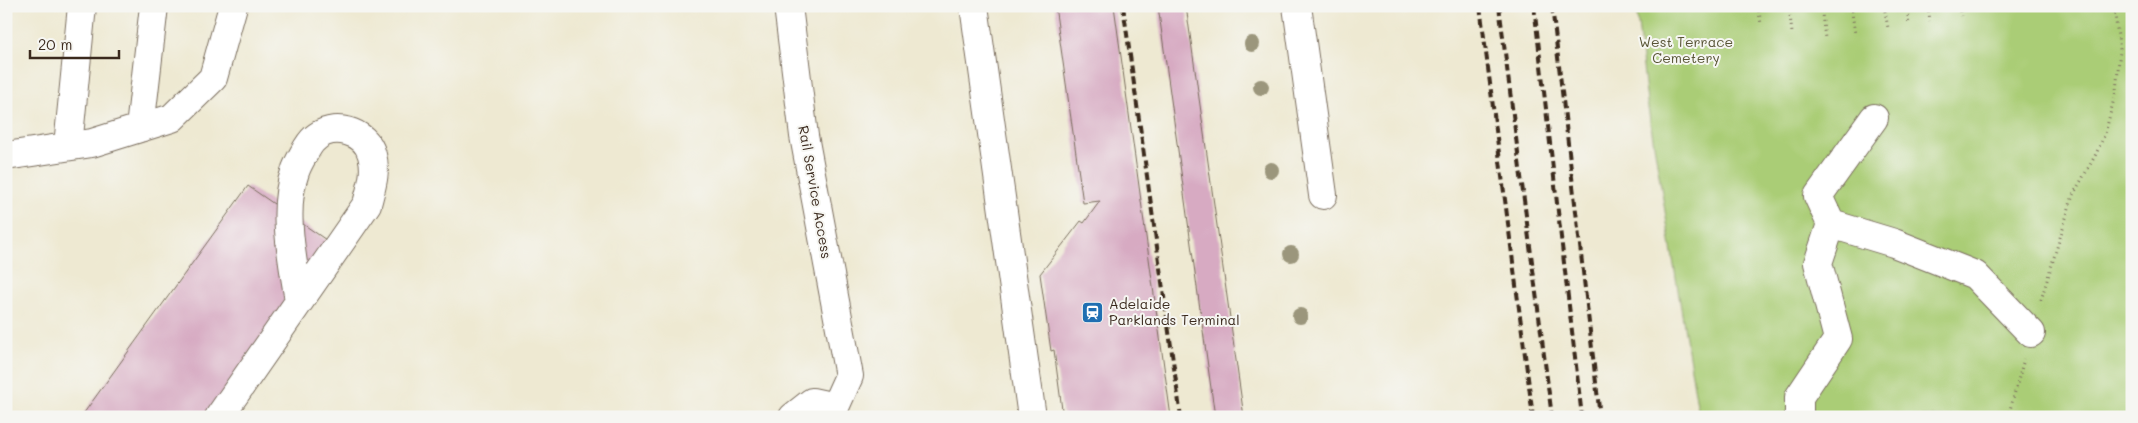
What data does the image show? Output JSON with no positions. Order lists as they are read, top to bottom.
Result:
{
  "streets": {
    "lane": ["Rail Service Access"]
  },
  "parks": ["West Terrace Cemetery"],
  "places": {
    "station": ["Adelaide Parklands Terminal"]
  },
  "scale_bar": "20 m"
}
